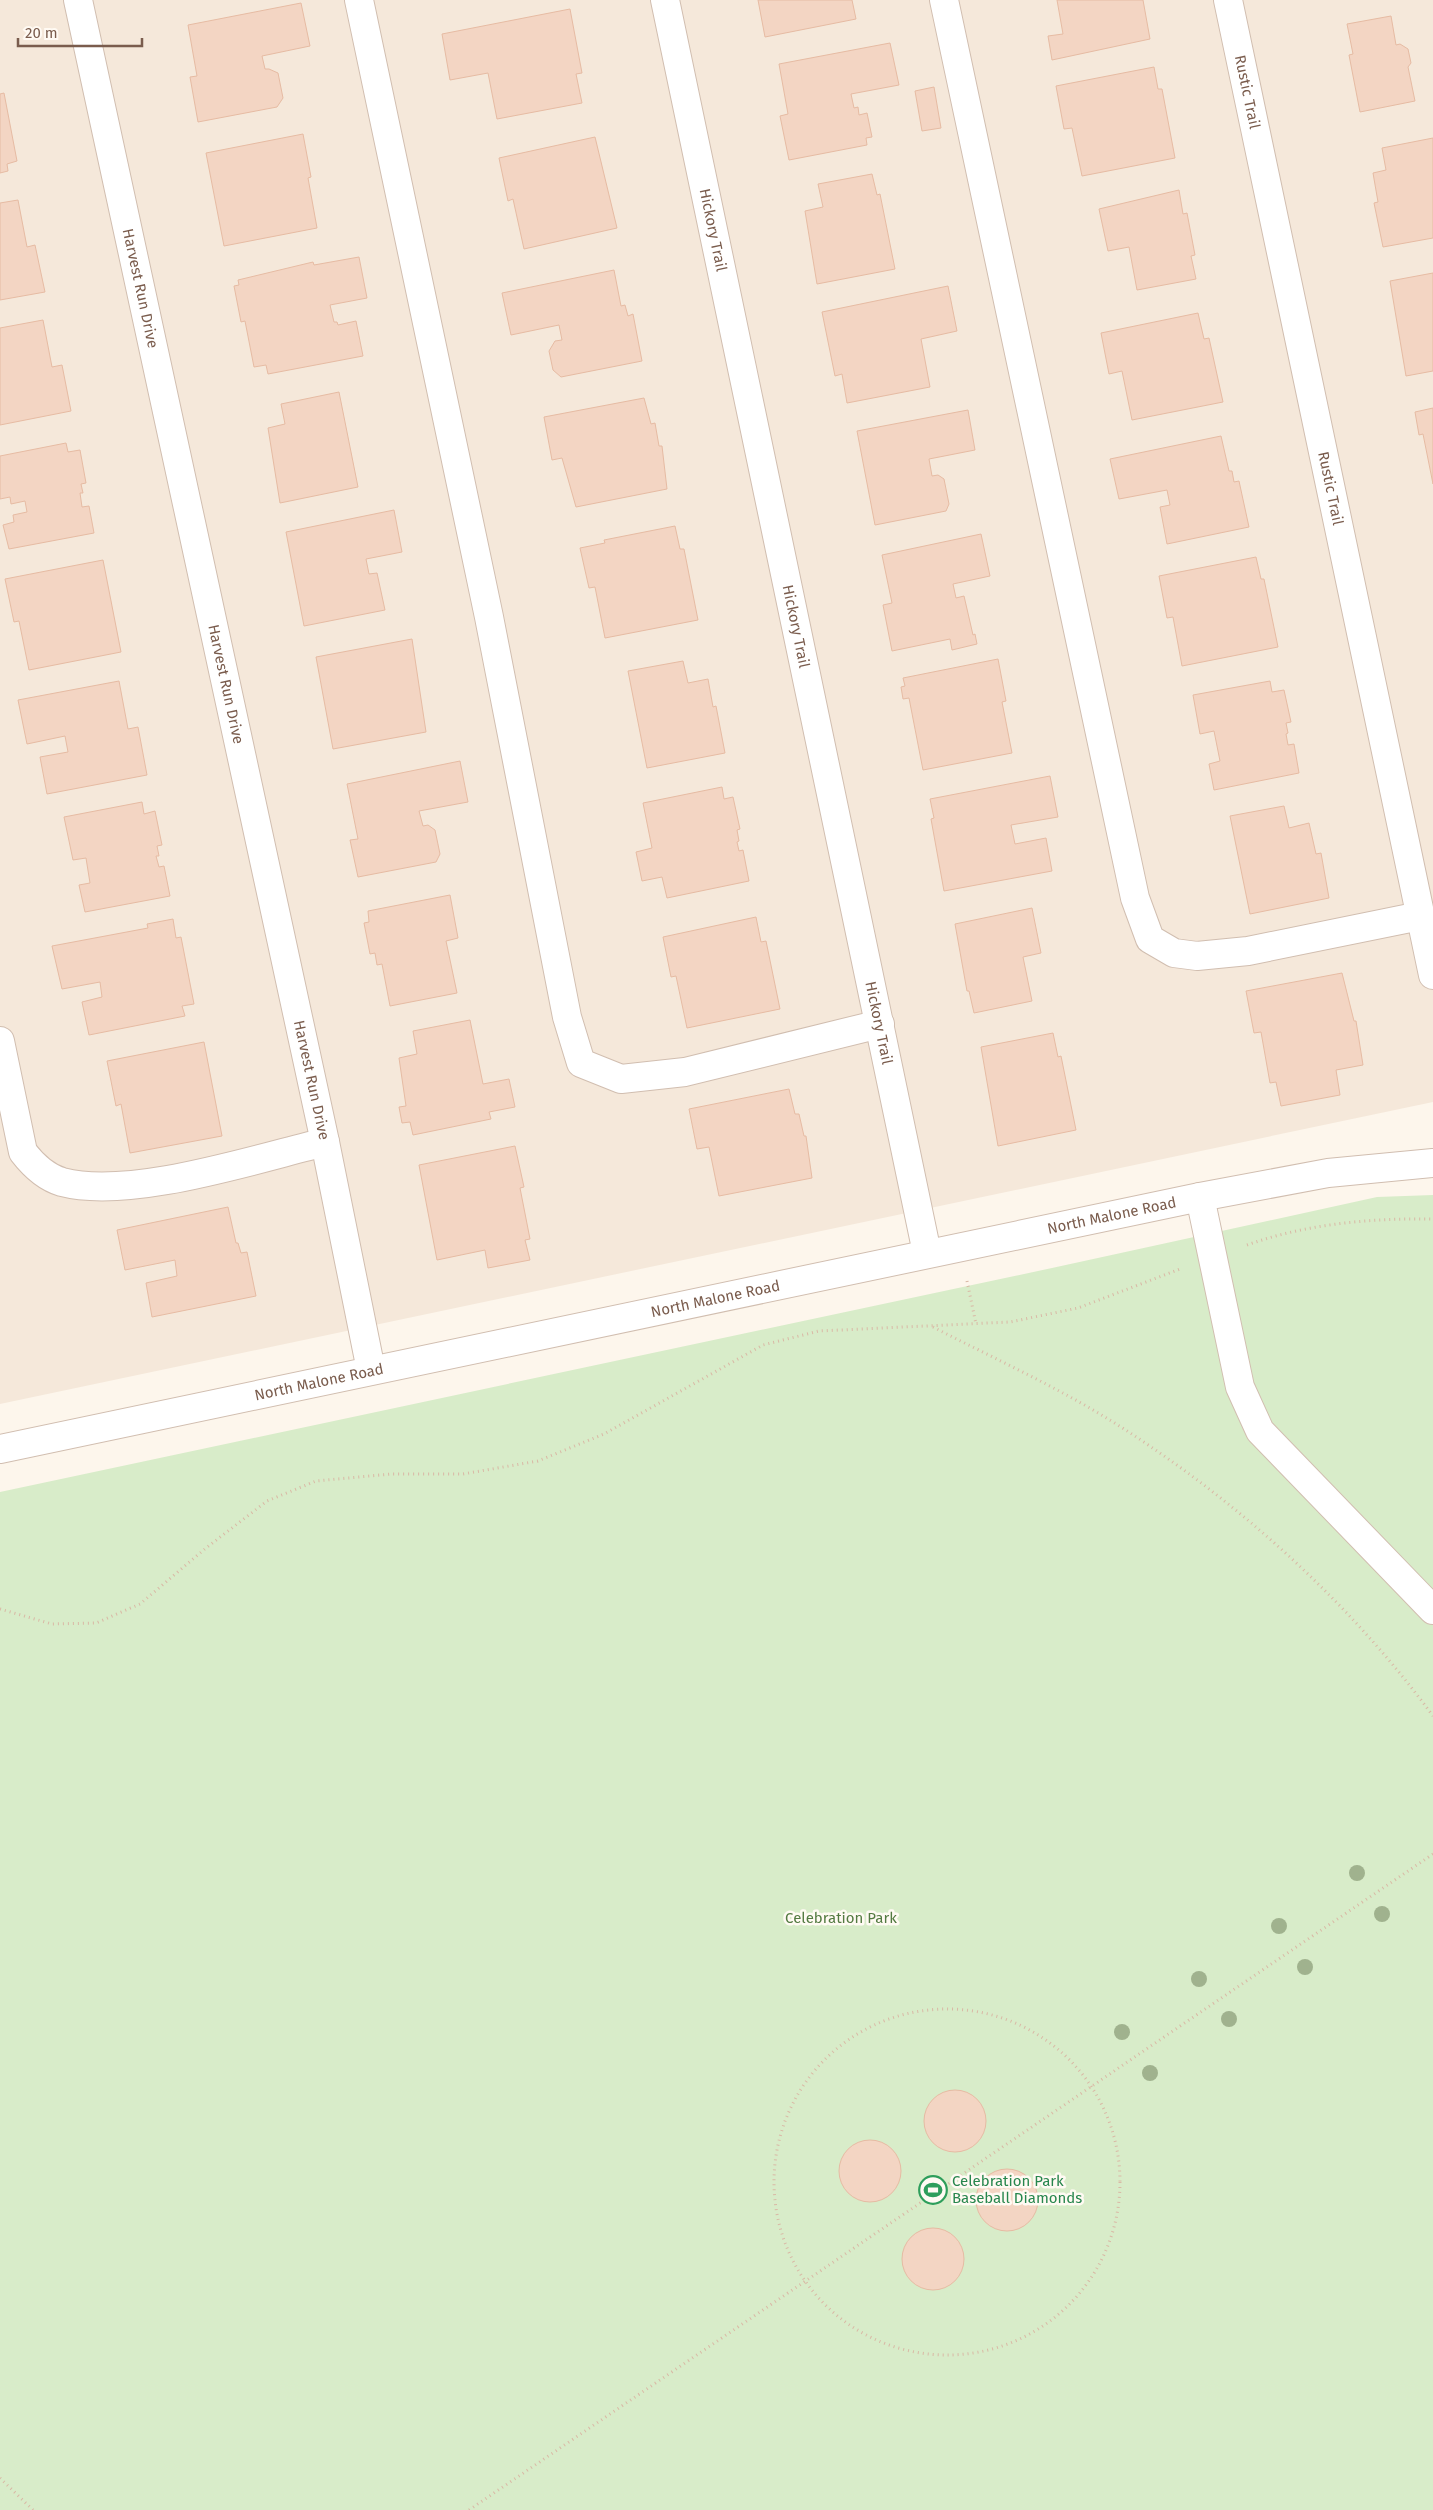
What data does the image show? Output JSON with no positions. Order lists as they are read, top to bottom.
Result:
{
  "streets": {
    "street": [
      "Rustic Trail",
      "Hickory Trail",
      "Harvest Run Drive",
      "North Malone Road"
    ]
  },
  "crossings": [
    ["Hickory Trail", "North Malone Road"],
    ["Harvest Run Drive", "North Malone Road"]
  ],
  "parks": ["Celebration Park"],
  "places": {
    "sports": ["Celebration Park Baseball Diamonds"]
  },
  "scale_bar": "20 m"
}
